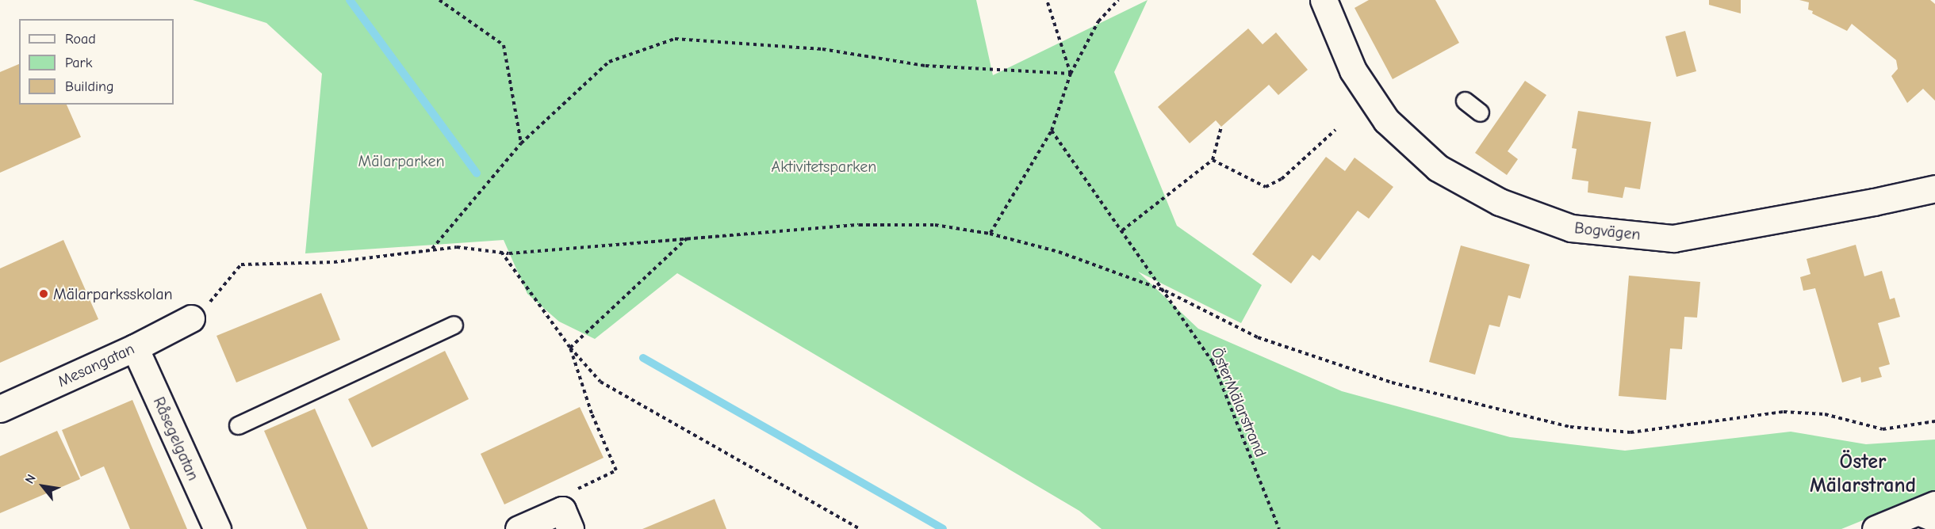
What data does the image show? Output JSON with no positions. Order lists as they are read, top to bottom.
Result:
{
  "streets": {
    "street": ["Bogvägen", "Mesangatan", "Råsegelgatan"],
    "path": ["ÖsterMälarstrand"]
  },
  "crossings": [
    ["Mesangatan", "Råsegelgatan"]
  ],
  "districts": ["Öster Mälarstrand"],
  "parks": ["Mälarparken", "Aktivitetsparken"],
  "places": ["Mälarparksskolan"],
  "legend": ["Road", "Park", "Building"],
  "north": "top left"
}
